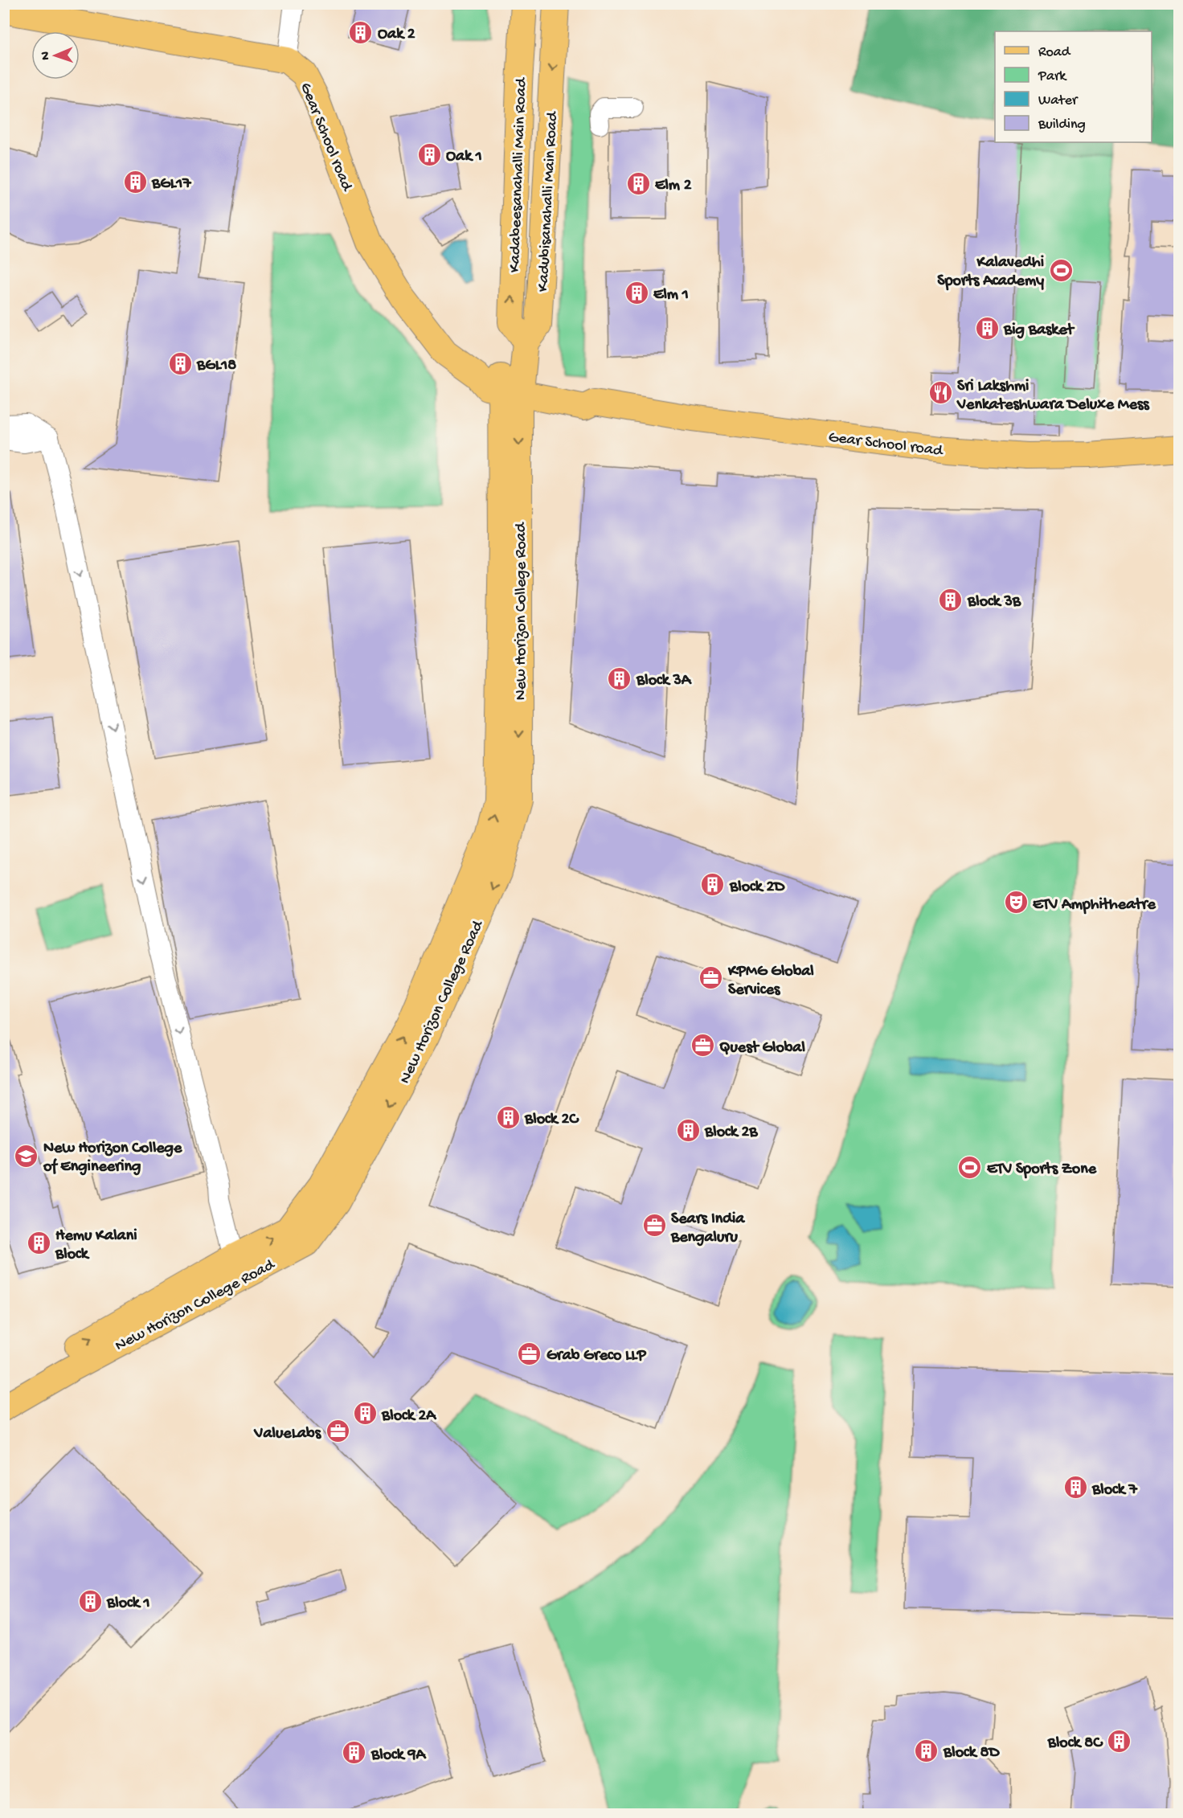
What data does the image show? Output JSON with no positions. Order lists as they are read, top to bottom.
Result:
{
  "streets": {
    "main road": [
      "Gear School road",
      "Kadabeesanahalli Main Road",
      "Kadubisanahalli Main Road",
      "New Horizon College Road"
    ]
  },
  "crossings": [
    ["Gear School road", "Kadubisanahalli Main Road"],
    ["Gear School road", "New Horizon College Road"],
    ["Kadabeesanahalli Main Road", "Kadubisanahalli Main Road"],
    ["Kadubisanahalli Main Road", "New Horizon College Road"]
  ],
  "one_way": ["Kadabeesanahalli Main Road", "Kadubisanahalli Main Road"],
  "places": {
    "building": [
      "Oak 2",
      "Oak 1",
      "BGL17",
      "Elm 2",
      "Elm 1",
      "Big Basket",
      "BGL18",
      "Block 3B",
      "Block 3A",
      "Block 2D",
      "Block 2C",
      "Block 2B",
      "Hemu Kalani Block",
      "Block 2A",
      "Block 7",
      "Block 1",
      "Block 8C",
      "Block 8D",
      "Block 9A"
    ],
    "sports": ["Kalavedhi Sports Academy", "ETV Sports Zone"],
    "restaurant": ["Sri Lakshmi Venkateshwara Deluxe Mess"],
    "theatre": ["ETV Amphitheatre"],
    "office": [
      "KPMG Global Services",
      "Quest Global",
      "Sears India Bengaluru",
      "Grab Greco LLP",
      "ValueLabs"
    ],
    "school or university": ["New Horizon College of Engineering"]
  },
  "legend": [
    "Road",
    "Park",
    "Water",
    "Building"
  ],
  "north": "left"
}
